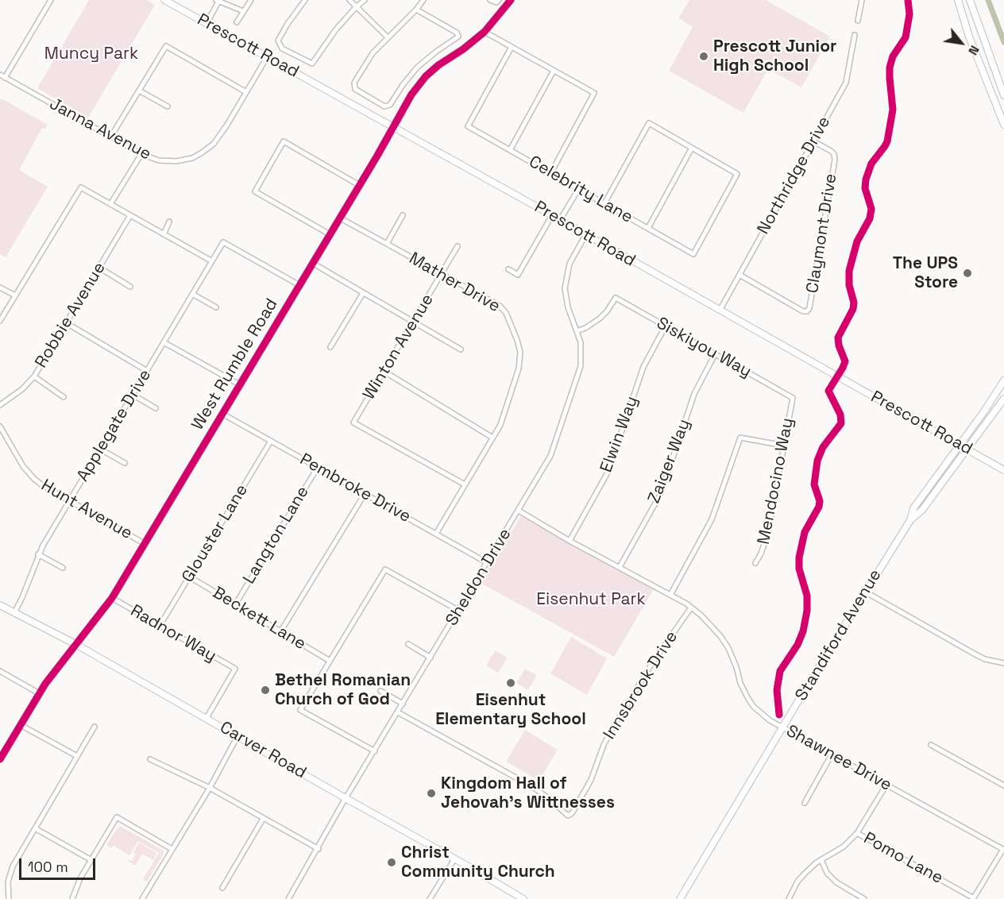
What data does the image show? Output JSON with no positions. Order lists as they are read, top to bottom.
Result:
{
  "streets": {
    "main road": [
      "Prescott Road",
      "West Rumble Road",
      "Standiford Avenue",
      "Carver Road"
    ],
    "street": [
      "Janna Avenue",
      "Northridge Drive",
      "Celebrity Lane",
      "Claymont Drive",
      "Mather Drive",
      "Robbie Avenue",
      "Winton Avenue",
      "Siskiyou Way",
      "Applegate Drive",
      "Elwin Way",
      "Zaiger Way",
      "Mendocino Way",
      "Pembroke Drive",
      "Hunt Avenue",
      "Glouster Lane",
      "Langton Lane",
      "Sheldon Drive",
      "Beckett Lane",
      "Radnor Way",
      "Innsbrook Drive",
      "Shawnee Drive",
      "Pomo Lane"
    ]
  },
  "crossings": [
    ["Prescott Road", "Janna Avenue"],
    ["Prescott Road", "Northridge Drive"],
    ["Prescott Road", "West Rumble Road"],
    ["Prescott Road", "Sheldon Drive"],
    ["Prescott Road", "Standiford Avenue"],
    ["Northridge Drive", "Claymont Drive"],
    ["Mather Drive", "Winton Avenue"],
    ["Mather Drive", "West Rumble Road"],
    ["Mather Drive", "Pembroke Drive"],
    ["Siskiyou Way", "Elwin Way"],
    ["Siskiyou Way", "Zaiger Way"],
    ["Siskiyou Way", "Mendocino Way"],
    ["Siskiyou Way", "Sheldon Drive"],
    ["West Rumble Road", "Applegate Drive"],
    ["West Rumble Road", "Pembroke Drive"],
    ["West Rumble Road", "Hunt Avenue"],
    ["West Rumble Road", "Radnor Way"],
    ["West Rumble Road", "Carver Road"],
    ["Applegate Drive", "Hunt Avenue"],
    ["Applegate Drive", "Carver Road"],
    ["Elwin Way", "Shawnee Drive"],
    ["Zaiger Way", "Shawnee Drive"],
    ["Pembroke Drive", "Glouster Lane"],
    ["Pembroke Drive", "Langton Lane"],
    ["Pembroke Drive", "Sheldon Drive"],
    ["Glouster Lane", "Beckett Lane"],
    ["Glouster Lane", "Radnor Way"],
    ["Langton Lane", "Beckett Lane"],
    ["Sheldon Drive", "Innsbrook Drive"],
    ["Sheldon Drive", "Carver Road"],
    ["Sheldon Drive", "Shawnee Drive"],
    ["Radnor Way", "Carver Road"],
    ["Standiford Avenue", "Shawnee Drive"],
    ["Innsbrook Drive", "Shawnee Drive"]
  ],
  "parks": ["Muncy Park", "Eisenhut Park"],
  "places": [
    "Prescott Junior High School",
    "The UPS Store",
    "Eisenhut Elementary School",
    "Bethel Romanian Church of God",
    "Kingdom Hall of Jehovah's Wittnesses",
    "Christ Community Church"
  ],
  "scale_bar": "100 m",
  "north": "bottom right"
}
